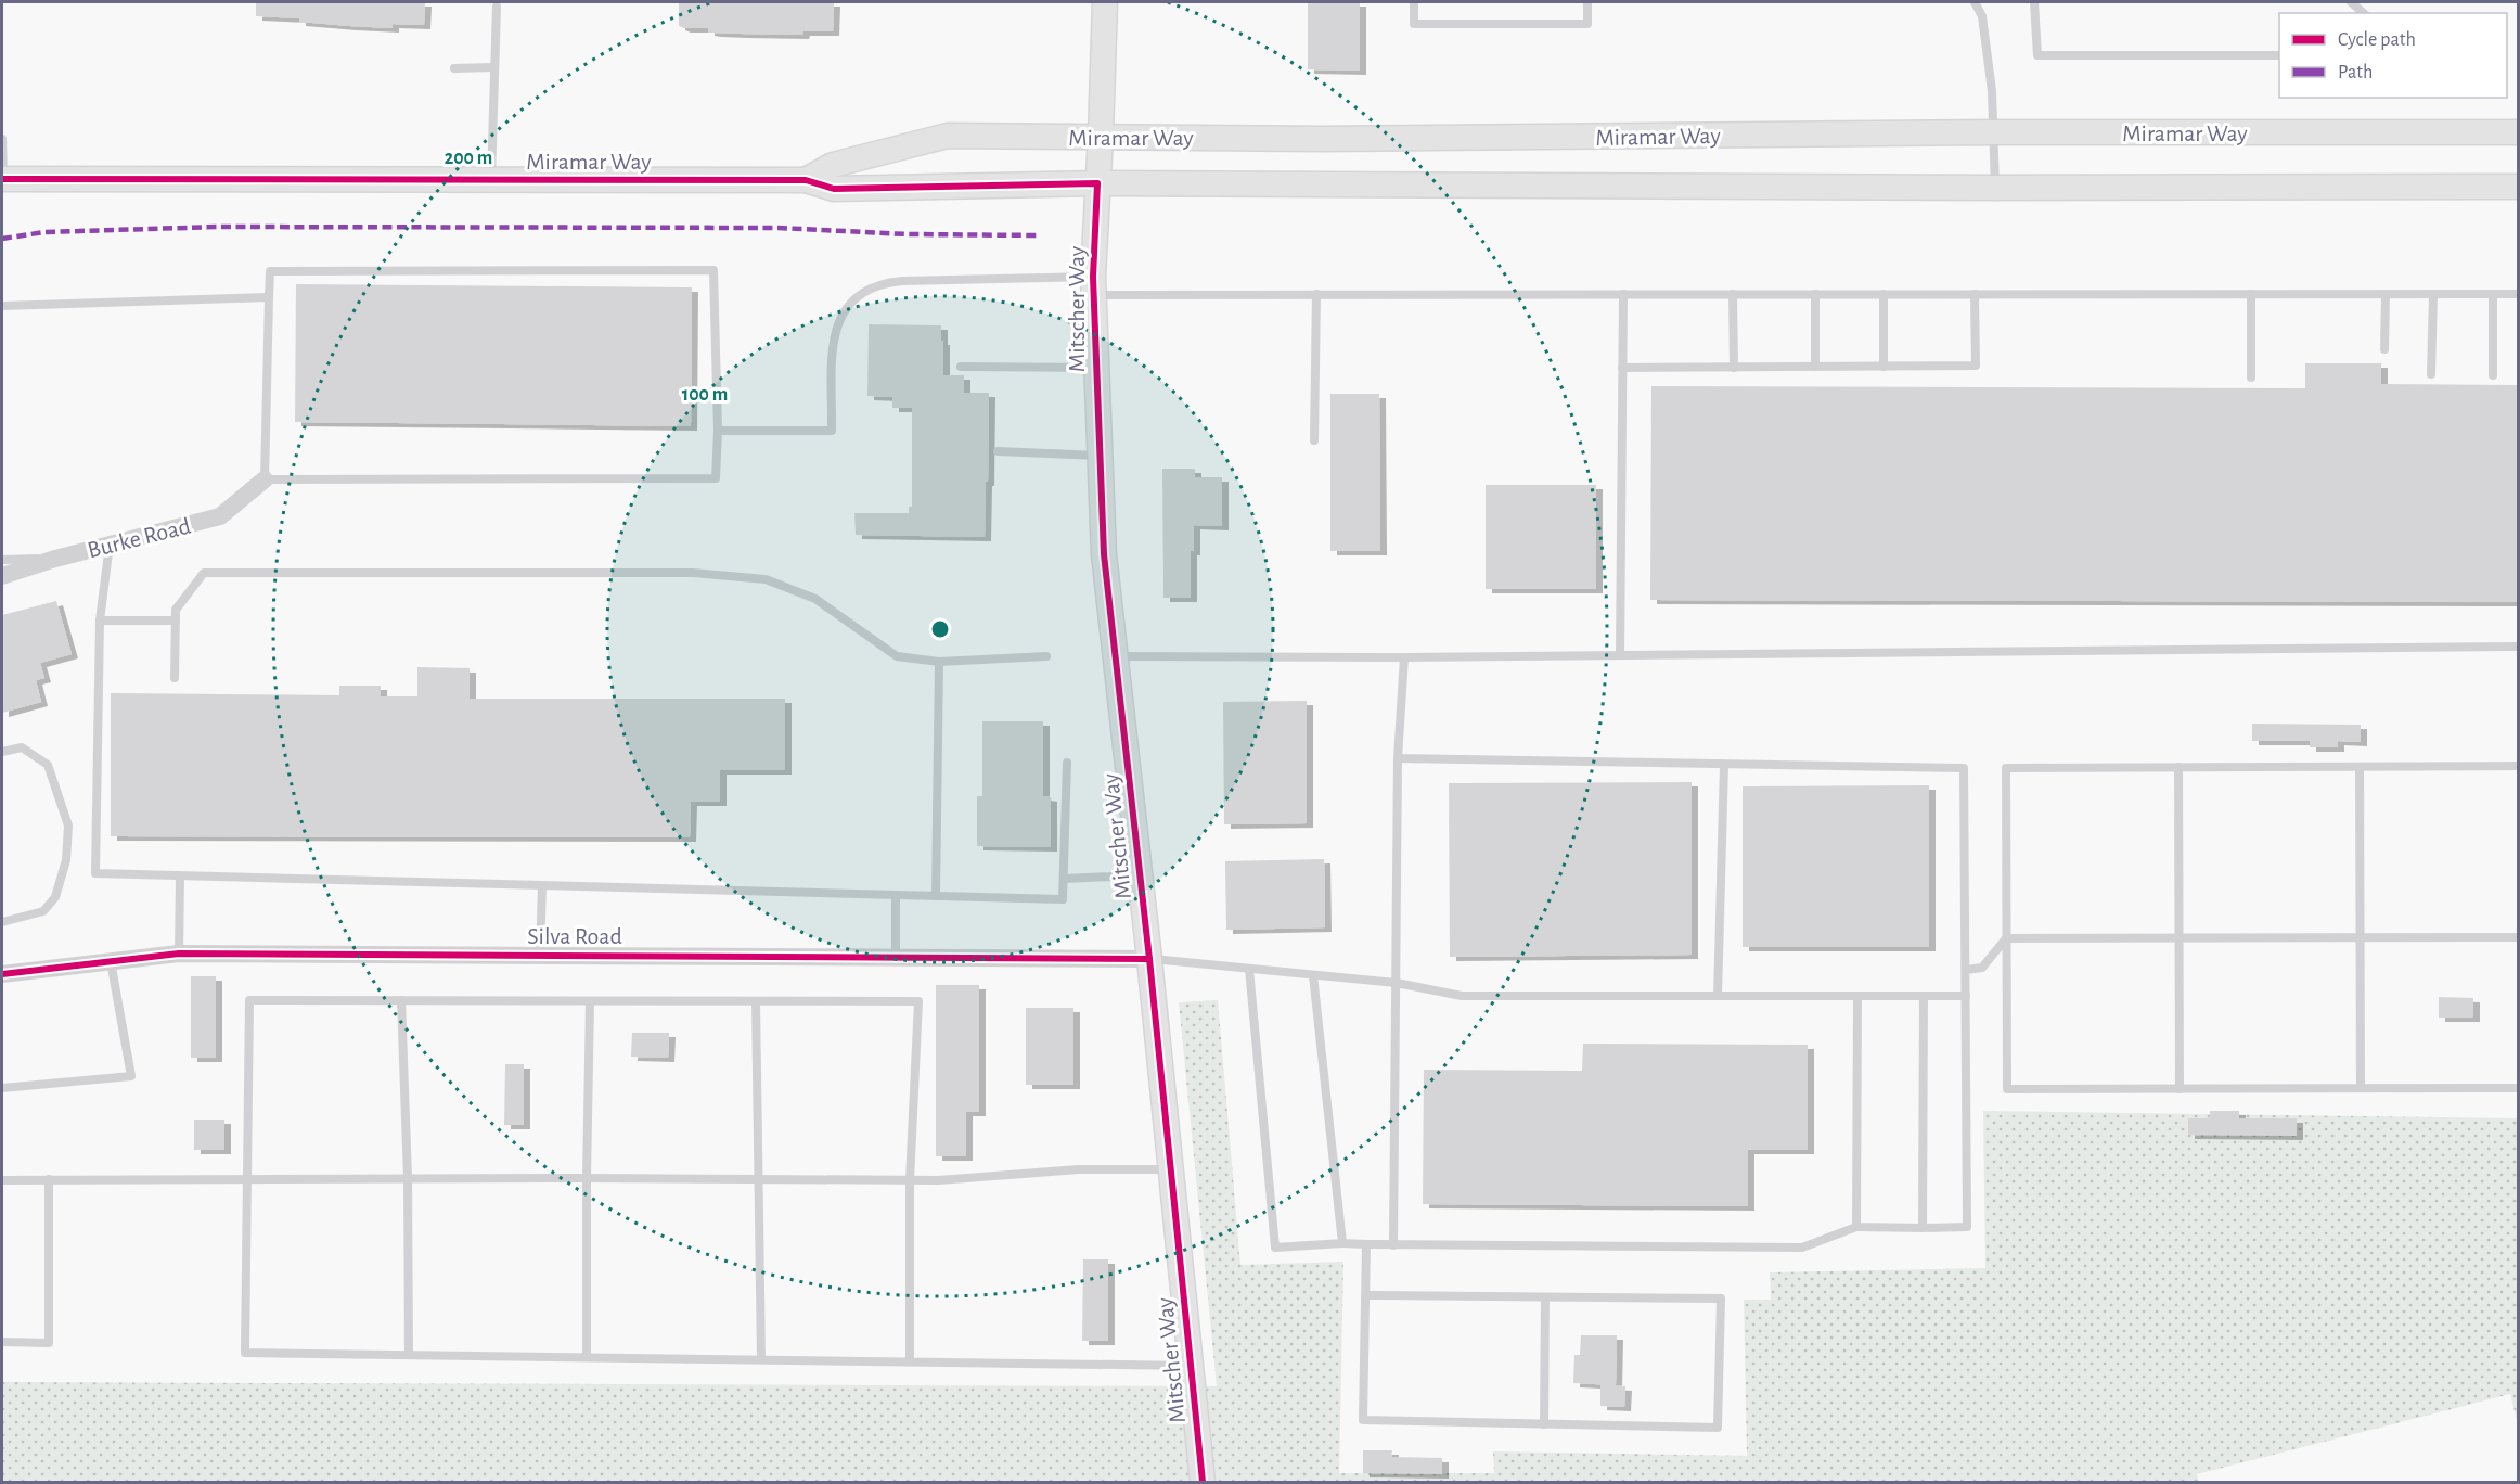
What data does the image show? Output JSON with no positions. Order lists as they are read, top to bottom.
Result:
{
  "streets": {
    "main road": ["Miramar Way", "Mitscher Way"],
    "street": ["Burke Road", "Silva Road"]
  },
  "crossings": [
    ["Miramar Way", "Mitscher Way"],
    ["Mitscher Way", "Silva Road"]
  ],
  "legend": ["Cycle path", "Path"],
  "rings": ["200 m", "100 m"]
}
